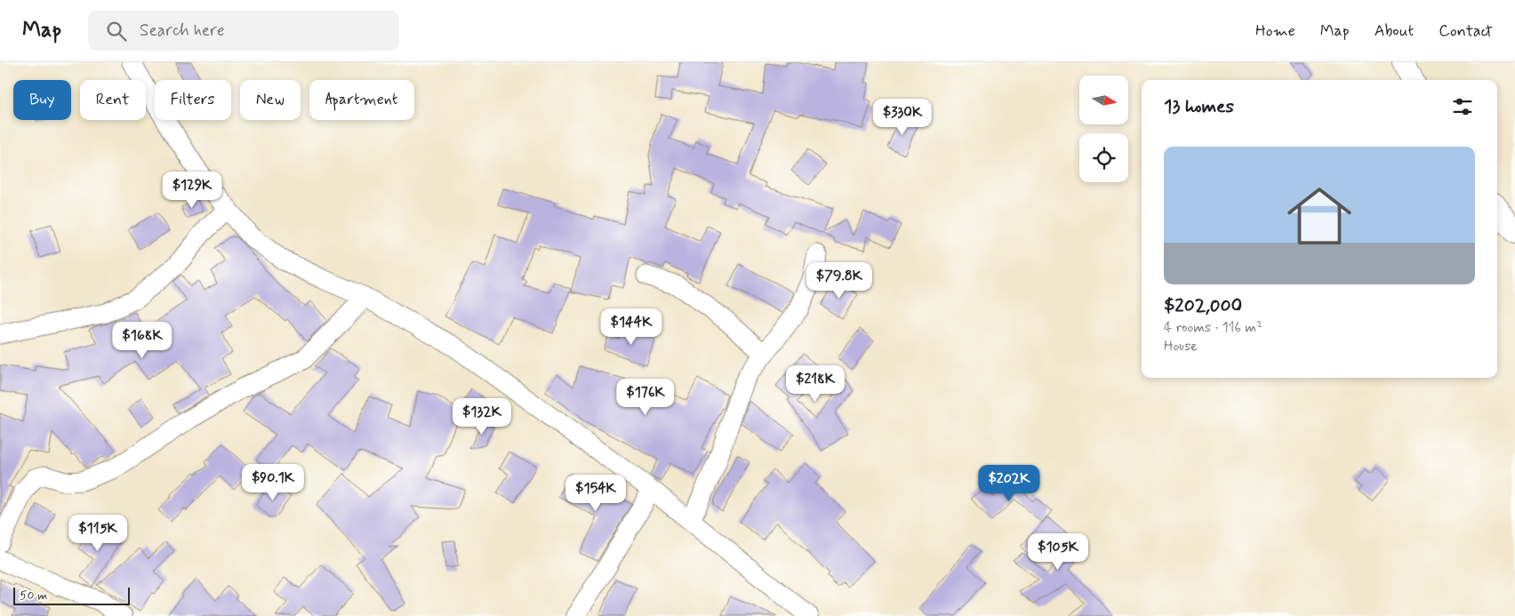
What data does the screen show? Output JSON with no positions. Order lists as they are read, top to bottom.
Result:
{
  "scale_bar": "50 m",
  "north": "right",
  "page": {
    "header": "Map",
    "search": "Search here",
    "nav": [
      "Home",
      "Map",
      "About",
      "Contact"
    ],
    "chip": [
      "Buy",
      "Rent",
      "Filters",
      "New",
      "Apartment"
    ],
    "heading": "13 homes",
    "price": [
      "$330K",
      "$129K",
      "$79.8K",
      "$144K",
      "$168K",
      "$218K",
      "$176K",
      "$132K",
      "$90.1K",
      "$202K",
      "$154K",
      "$115K",
      "$105K"
    ],
    "list": [
      {
        "name": "$202,000",
        "note": "4 rooms · 116 m² · House"
      }
    ],
    "scale": "50 m"
  }
}
